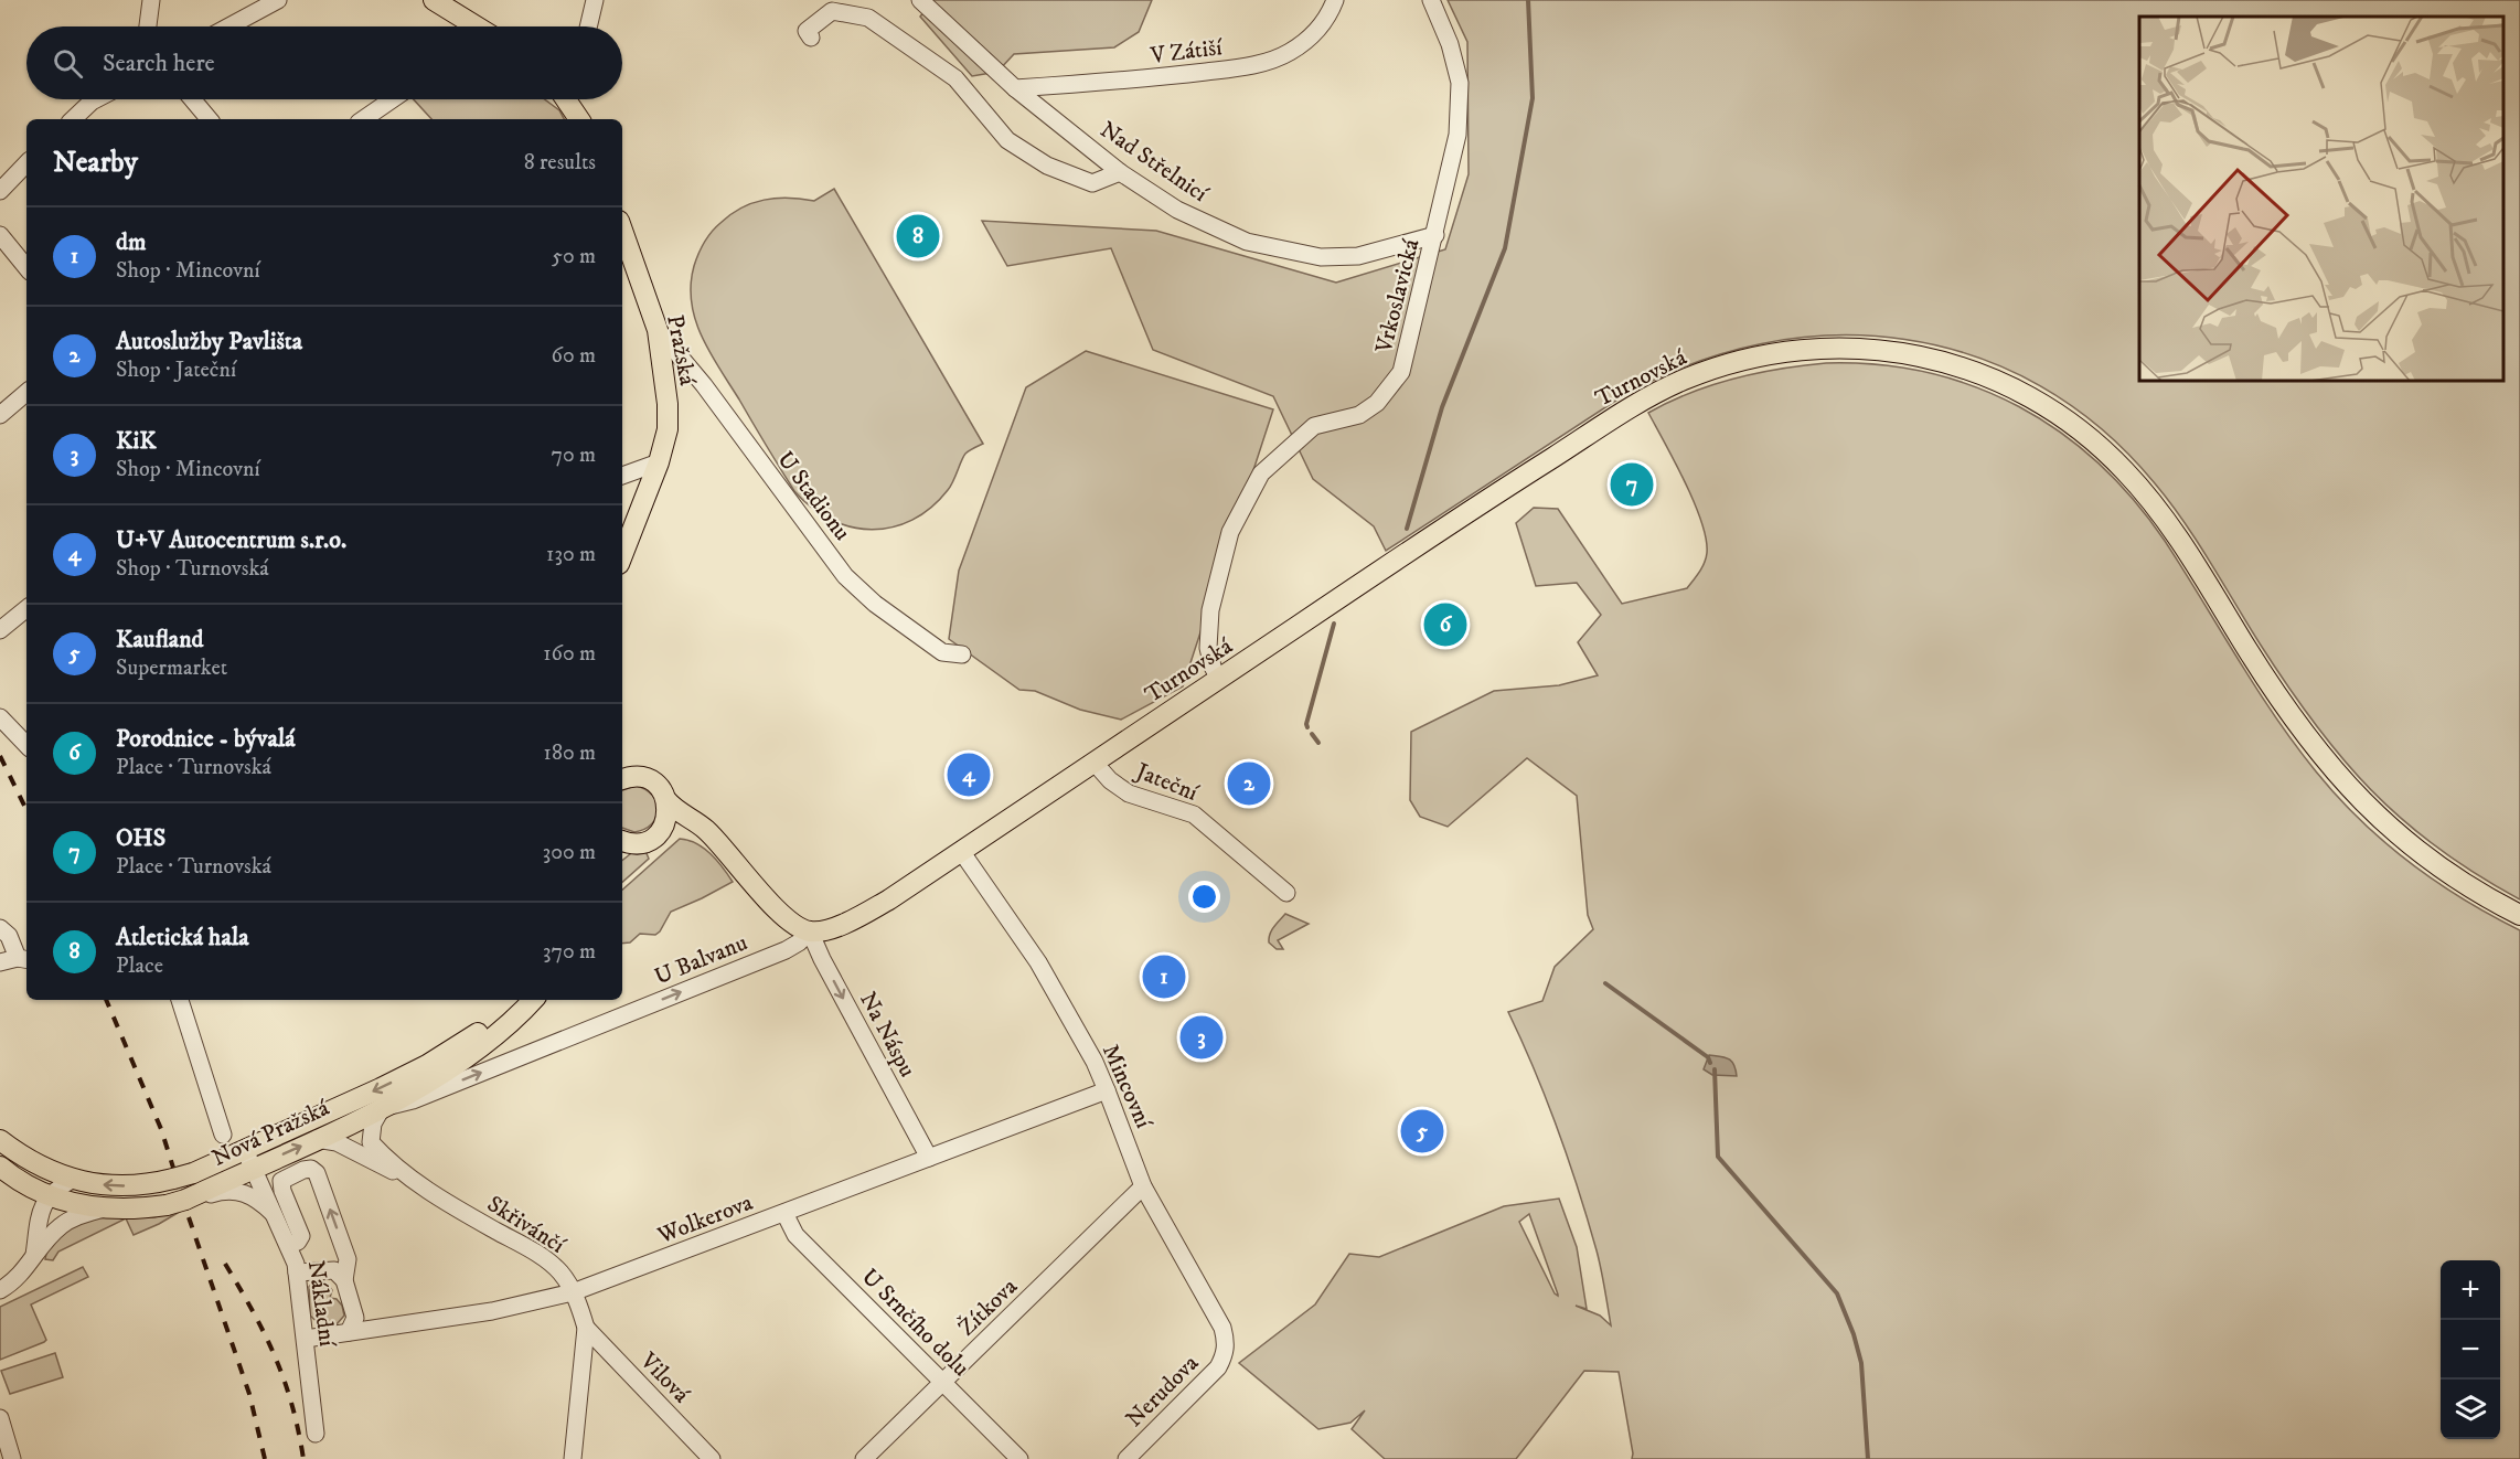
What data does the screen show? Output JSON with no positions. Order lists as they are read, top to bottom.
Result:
{
  "streets": {
    "main road": ["Pražská", "Turnovská", "Nová Pražská"],
    "street": [
      "V Zátiší",
      "Nad Střelnicí",
      "Vrkoslavická",
      "U Stadionu",
      "Jateční",
      "U Balvanu",
      "Na Náspu",
      "Mincovní",
      "Wolkerova",
      "Skřivánčí",
      "Nákladní",
      "Žítkova",
      "U Srnčího dolu",
      "Vilová",
      "Nerudova"
    ]
  },
  "crossings": [
    ["V Zátiší", "Nad Střelnicí"],
    ["Nad Střelnicí", "Vrkoslavická"],
    ["Vrkoslavická", "Turnovská"],
    ["Pražská", "U Stadionu"],
    ["Turnovská", "Jateční"],
    ["Turnovská", "U Balvanu"],
    ["Turnovská", "Na Náspu"],
    ["Turnovská", "Mincovní"],
    ["U Balvanu", "Na Náspu"],
    ["U Balvanu", "Nová Pražská"],
    ["Na Náspu", "Wolkerova"],
    ["Mincovní", "Wolkerova"],
    ["Mincovní", "Žítkova"],
    ["Mincovní", "Nerudova"],
    ["Nová Pražská", "Skřivánčí"],
    ["Nová Pražská", "Nákladní"],
    ["Wolkerova", "Skřivánčí"],
    ["Wolkerova", "Nákladní"],
    ["Wolkerova", "U Srnčího dolu"],
    ["Skřivánčí", "Vilová"],
    ["Žítkova", "U Srnčího dolu"]
  ],
  "one_way": ["U Balvanu", "Na Náspu"],
  "page": {
    "search": "Search here",
    "heading": ["Nearby", "8 results"],
    "list": [
      {
        "mark": "1",
        "name": "dm",
        "note": "Shop · Mincovní",
        "value": "50 m"
      },
      {
        "mark": "2",
        "name": "Autoslužby Pavlišta",
        "note": "Shop · Jateční",
        "value": "60 m"
      },
      {
        "mark": "3",
        "name": "KiK",
        "note": "Shop · Mincovní",
        "value": "70 m"
      },
      {
        "mark": "4",
        "name": "U+V Autocentrum s.r.o.",
        "note": "Shop · Turnovská",
        "value": "130 m"
      },
      {
        "mark": "5",
        "name": "Kaufland",
        "note": "Supermarket",
        "value": "160 m"
      },
      {
        "mark": "6",
        "name": "Porodnice - bývalá",
        "note": "Place · Turnovská",
        "value": "180 m"
      },
      {
        "mark": "7",
        "name": "OHS",
        "note": "Place · Turnovská",
        "value": "300 m"
      },
      {
        "mark": "8",
        "name": "Atletická hala",
        "note": "Place",
        "value": "370 m"
      }
    ],
    "pins": [
      "8",
      "7",
      "6",
      "4",
      "2",
      "1",
      "3",
      "5"
    ],
    "map_buttons": ["+", "−"]
  }
}
